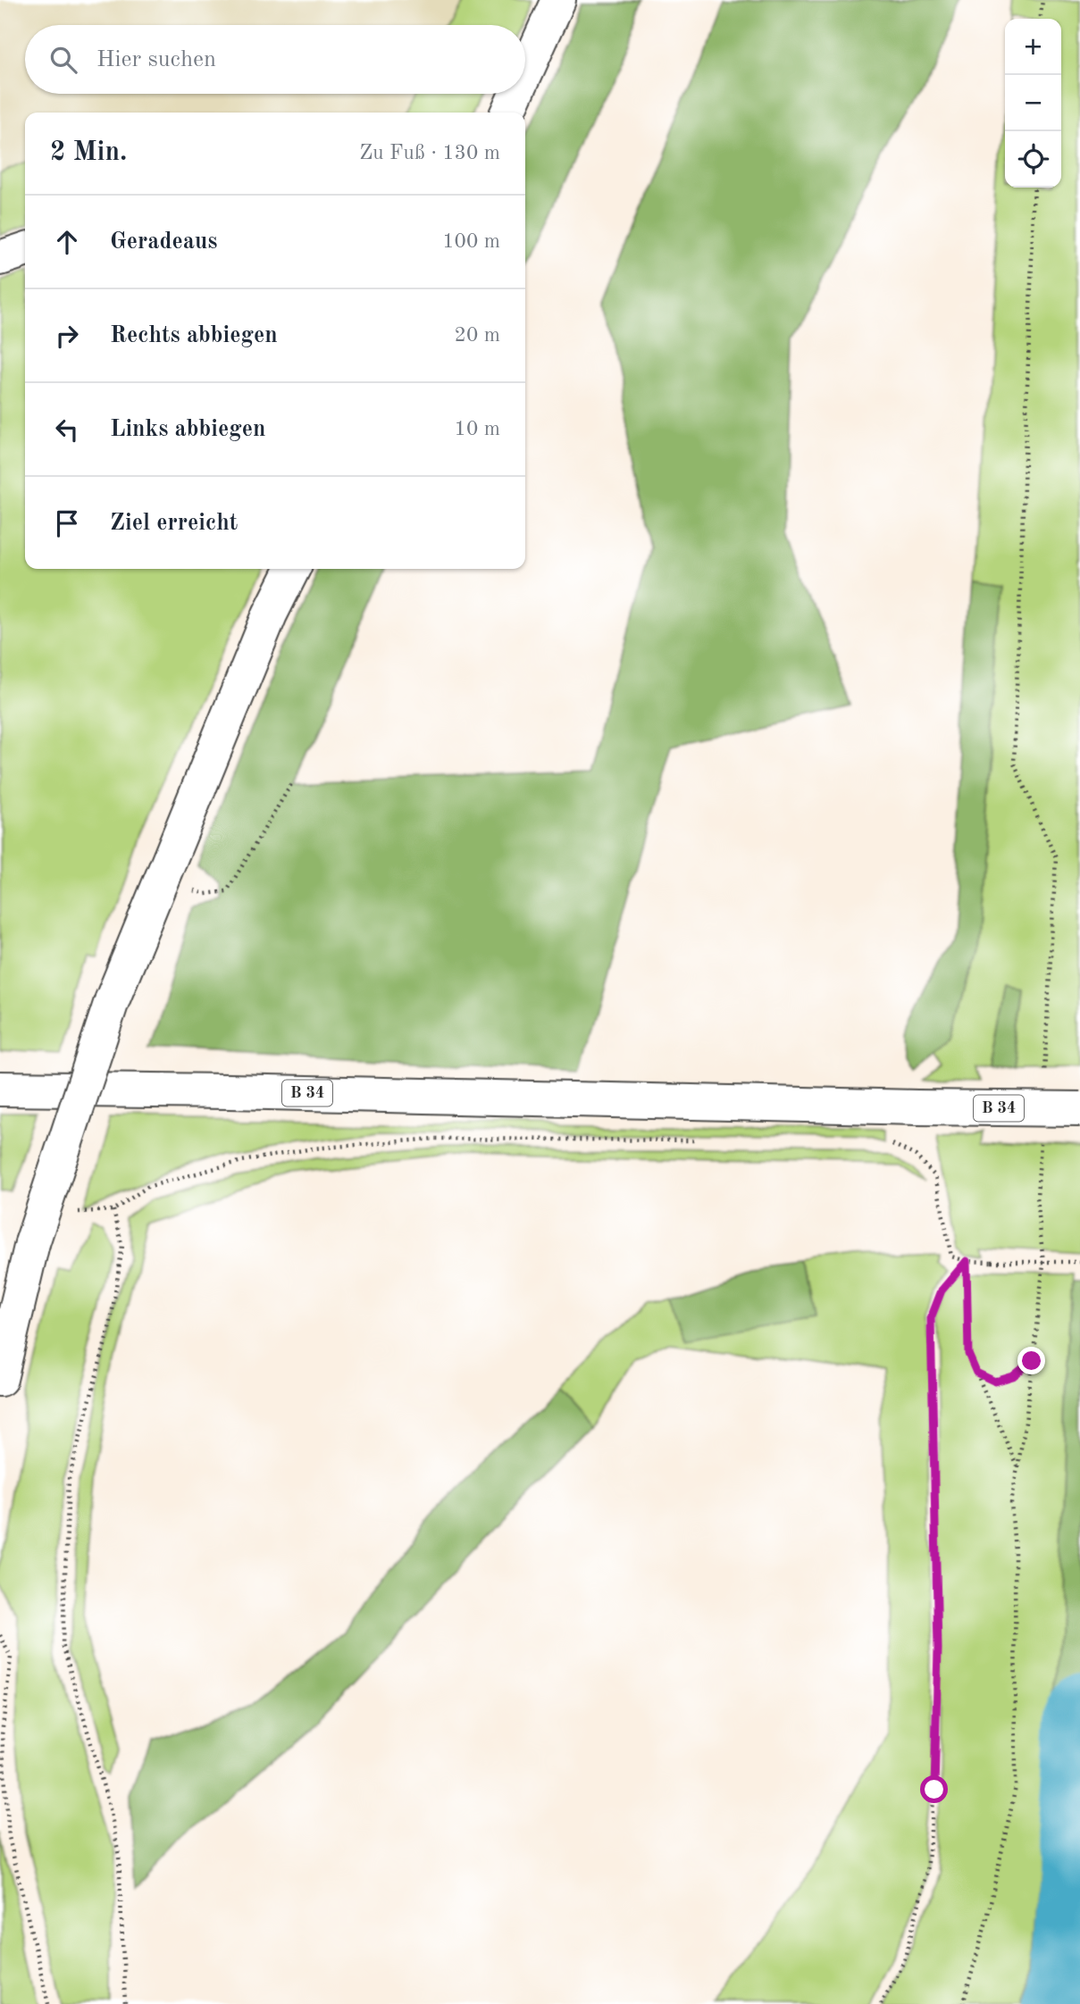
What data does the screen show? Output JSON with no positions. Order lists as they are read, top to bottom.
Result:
{
  "streets": {
    "main road": ["B 34"]
  },
  "page": {
    "map_buttons": ["+", "−"],
    "search": "Hier suchen",
    "heading": ["2 Min.", "Zu Fuß · 130 m"],
    "list": [
      ["Geradeaus", "100 m"],
      ["Rechts abbiegen", "20 m"],
      ["Links abbiegen", "10 m"],
      "Ziel erreicht"
    ]
  }
}
